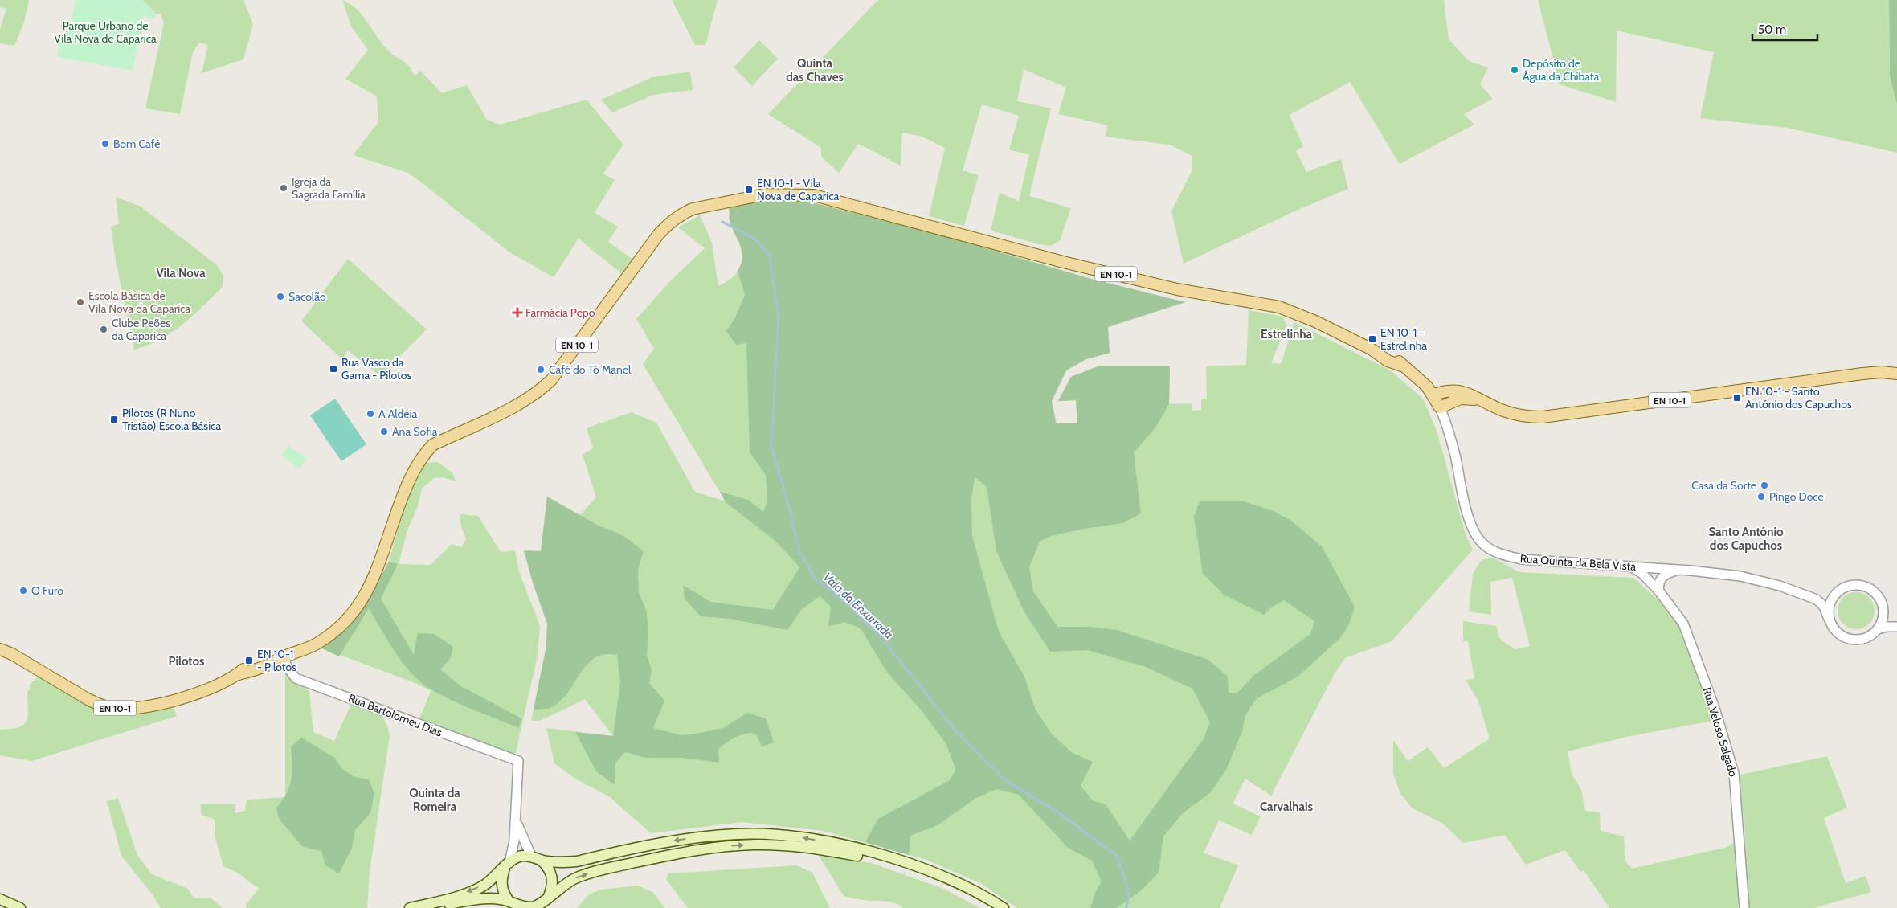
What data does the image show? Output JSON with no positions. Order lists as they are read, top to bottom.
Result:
{
  "streets": {
    "main road": ["EN 10-1"],
    "street": ["Rua Quinta da Bela Vista", "Rua Bartolomeu Dias", "Rua Veloso Salgado"]
  },
  "crossings": [
    ["EN 10-1", "Rua Quinta da Bela Vista"],
    ["EN 10-1", "Rua Bartolomeu Dias"],
    ["Rua Quinta da Bela Vista", "Rua Veloso Salgado"]
  ],
  "districts": [
    "Quinta das Chaves",
    "Vila Nova",
    "Estrelinha",
    "Santo António dos Capuchos",
    "Pilotos",
    "Quinta da Romeira",
    "Carvalhais"
  ],
  "water": ["Vala da Enxurrada"],
  "parks": ["Parque Urbano de Vila Nova de Caparica"],
  "places": {
    "other": [
      "Depósito de Água da Chibata",
      "Bom Café",
      "Igreja da Sagrada Família",
      "Sacolão",
      "Escola Básica de Vila Nova da Caparica",
      "Clube Peões da Caparica",
      "Café do Tó Manel",
      "A Aldeia",
      "Ana Sofia",
      "Casa da Sorte",
      "Pingo Doce",
      "O Furo"
    ],
    "transit": [
      "EN 10-1 - Vila Nova de Caparica",
      "EN 10-1 - Estrelinha",
      "Rua Vasco da Gama - Pilotos",
      "EN 10-1 - Santo António dos Capuchos",
      "Pilotos (R Nuno Tristão) Escola Básica",
      "EN 10-1 - Pilotos"
    ],
    "health": ["Farmácia Pepo"]
  },
  "scale_bar": "50 m"
}
